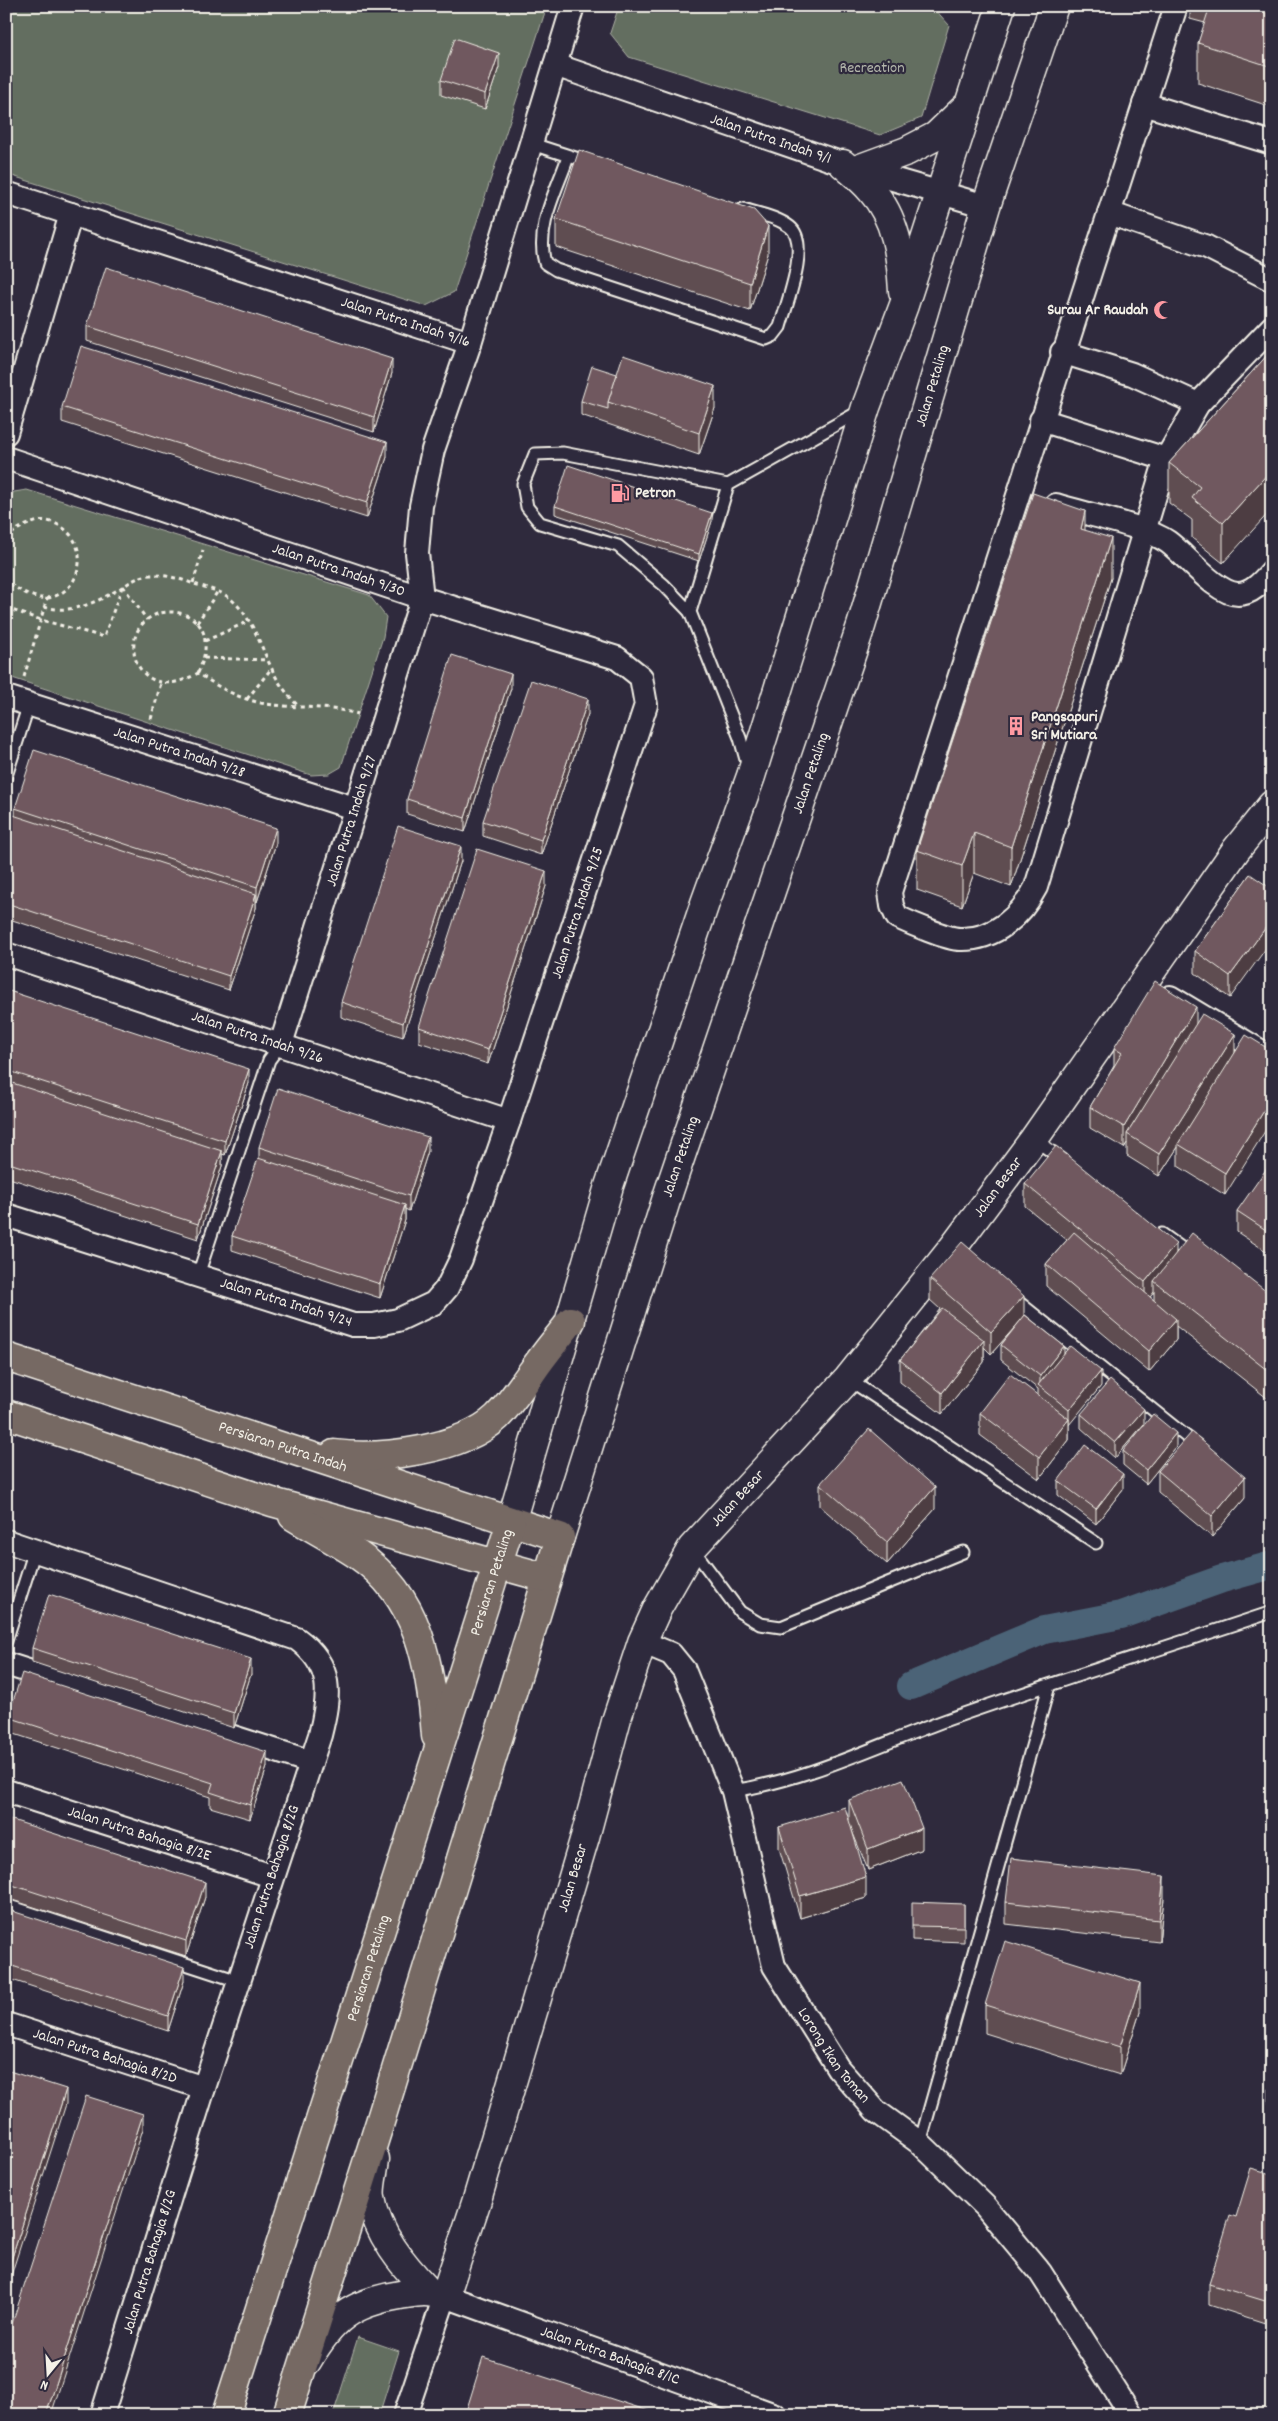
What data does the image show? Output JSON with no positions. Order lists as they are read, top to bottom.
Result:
{
  "streets": {
    "main road": [
      "Jalan Petaling",
      "Jalan Besar",
      "Persiaran Putra Indah",
      "Persiaran Petaling"
    ],
    "street": [
      "Jalan Putra Indah 9/1",
      "Jalan Putra Indah 9/16",
      "Jalan Putra Indah 9/30",
      "Jalan Putra Indah 9/28",
      "Jalan Putra Indah 9/27",
      "Jalan Putra Indah 9/25",
      "Jalan Putra Indah 9/26",
      "Jalan Putra Indah 9/24",
      "Jalan Putra Bahagia 8/2E",
      "Jalan Putra Bahagia 8/2G",
      "Lorong Ikan Toman",
      "Jalan Putra Bahagia 8/2D",
      "Jalan Putra Bahagia 8/1C"
    ]
  },
  "crossings": [
    ["Jalan Putra Indah 9/1", "Jalan Putra Indah 9/16"],
    ["Jalan Putra Indah 9/1", "Jalan Petaling"],
    ["Jalan Petaling", "Persiaran Putra Indah"],
    ["Jalan Putra Indah 9/30", "Jalan Putra Indah 9/27"],
    ["Jalan Putra Indah 9/30", "Jalan Putra Indah 9/25"],
    ["Jalan Putra Indah 9/28", "Jalan Putra Indah 9/27"],
    ["Jalan Putra Indah 9/27", "Jalan Putra Indah 9/26"],
    ["Jalan Putra Indah 9/25", "Jalan Putra Indah 9/26"],
    ["Jalan Putra Indah 9/25", "Jalan Putra Indah 9/24"],
    ["Jalan Putra Indah 9/26", "Jalan Putra Indah 9/24"],
    ["Jalan Besar", "Lorong Ikan Toman"],
    ["Jalan Besar", "Jalan Putra Bahagia 8/1C"],
    ["Persiaran Putra Indah", "Persiaran Petaling"],
    ["Jalan Putra Bahagia 8/2E", "Jalan Putra Bahagia 8/2G"],
    ["Jalan Putra Bahagia 8/2G", "Jalan Putra Bahagia 8/2D"]
  ],
  "parks": ["Recreation"],
  "places": {
    "mosque": ["Surau Ar Raudah"],
    "fuel station": ["Petron"],
    "building": ["Pangsapuri Sri Mutiara"]
  },
  "north": "bottom"
}
